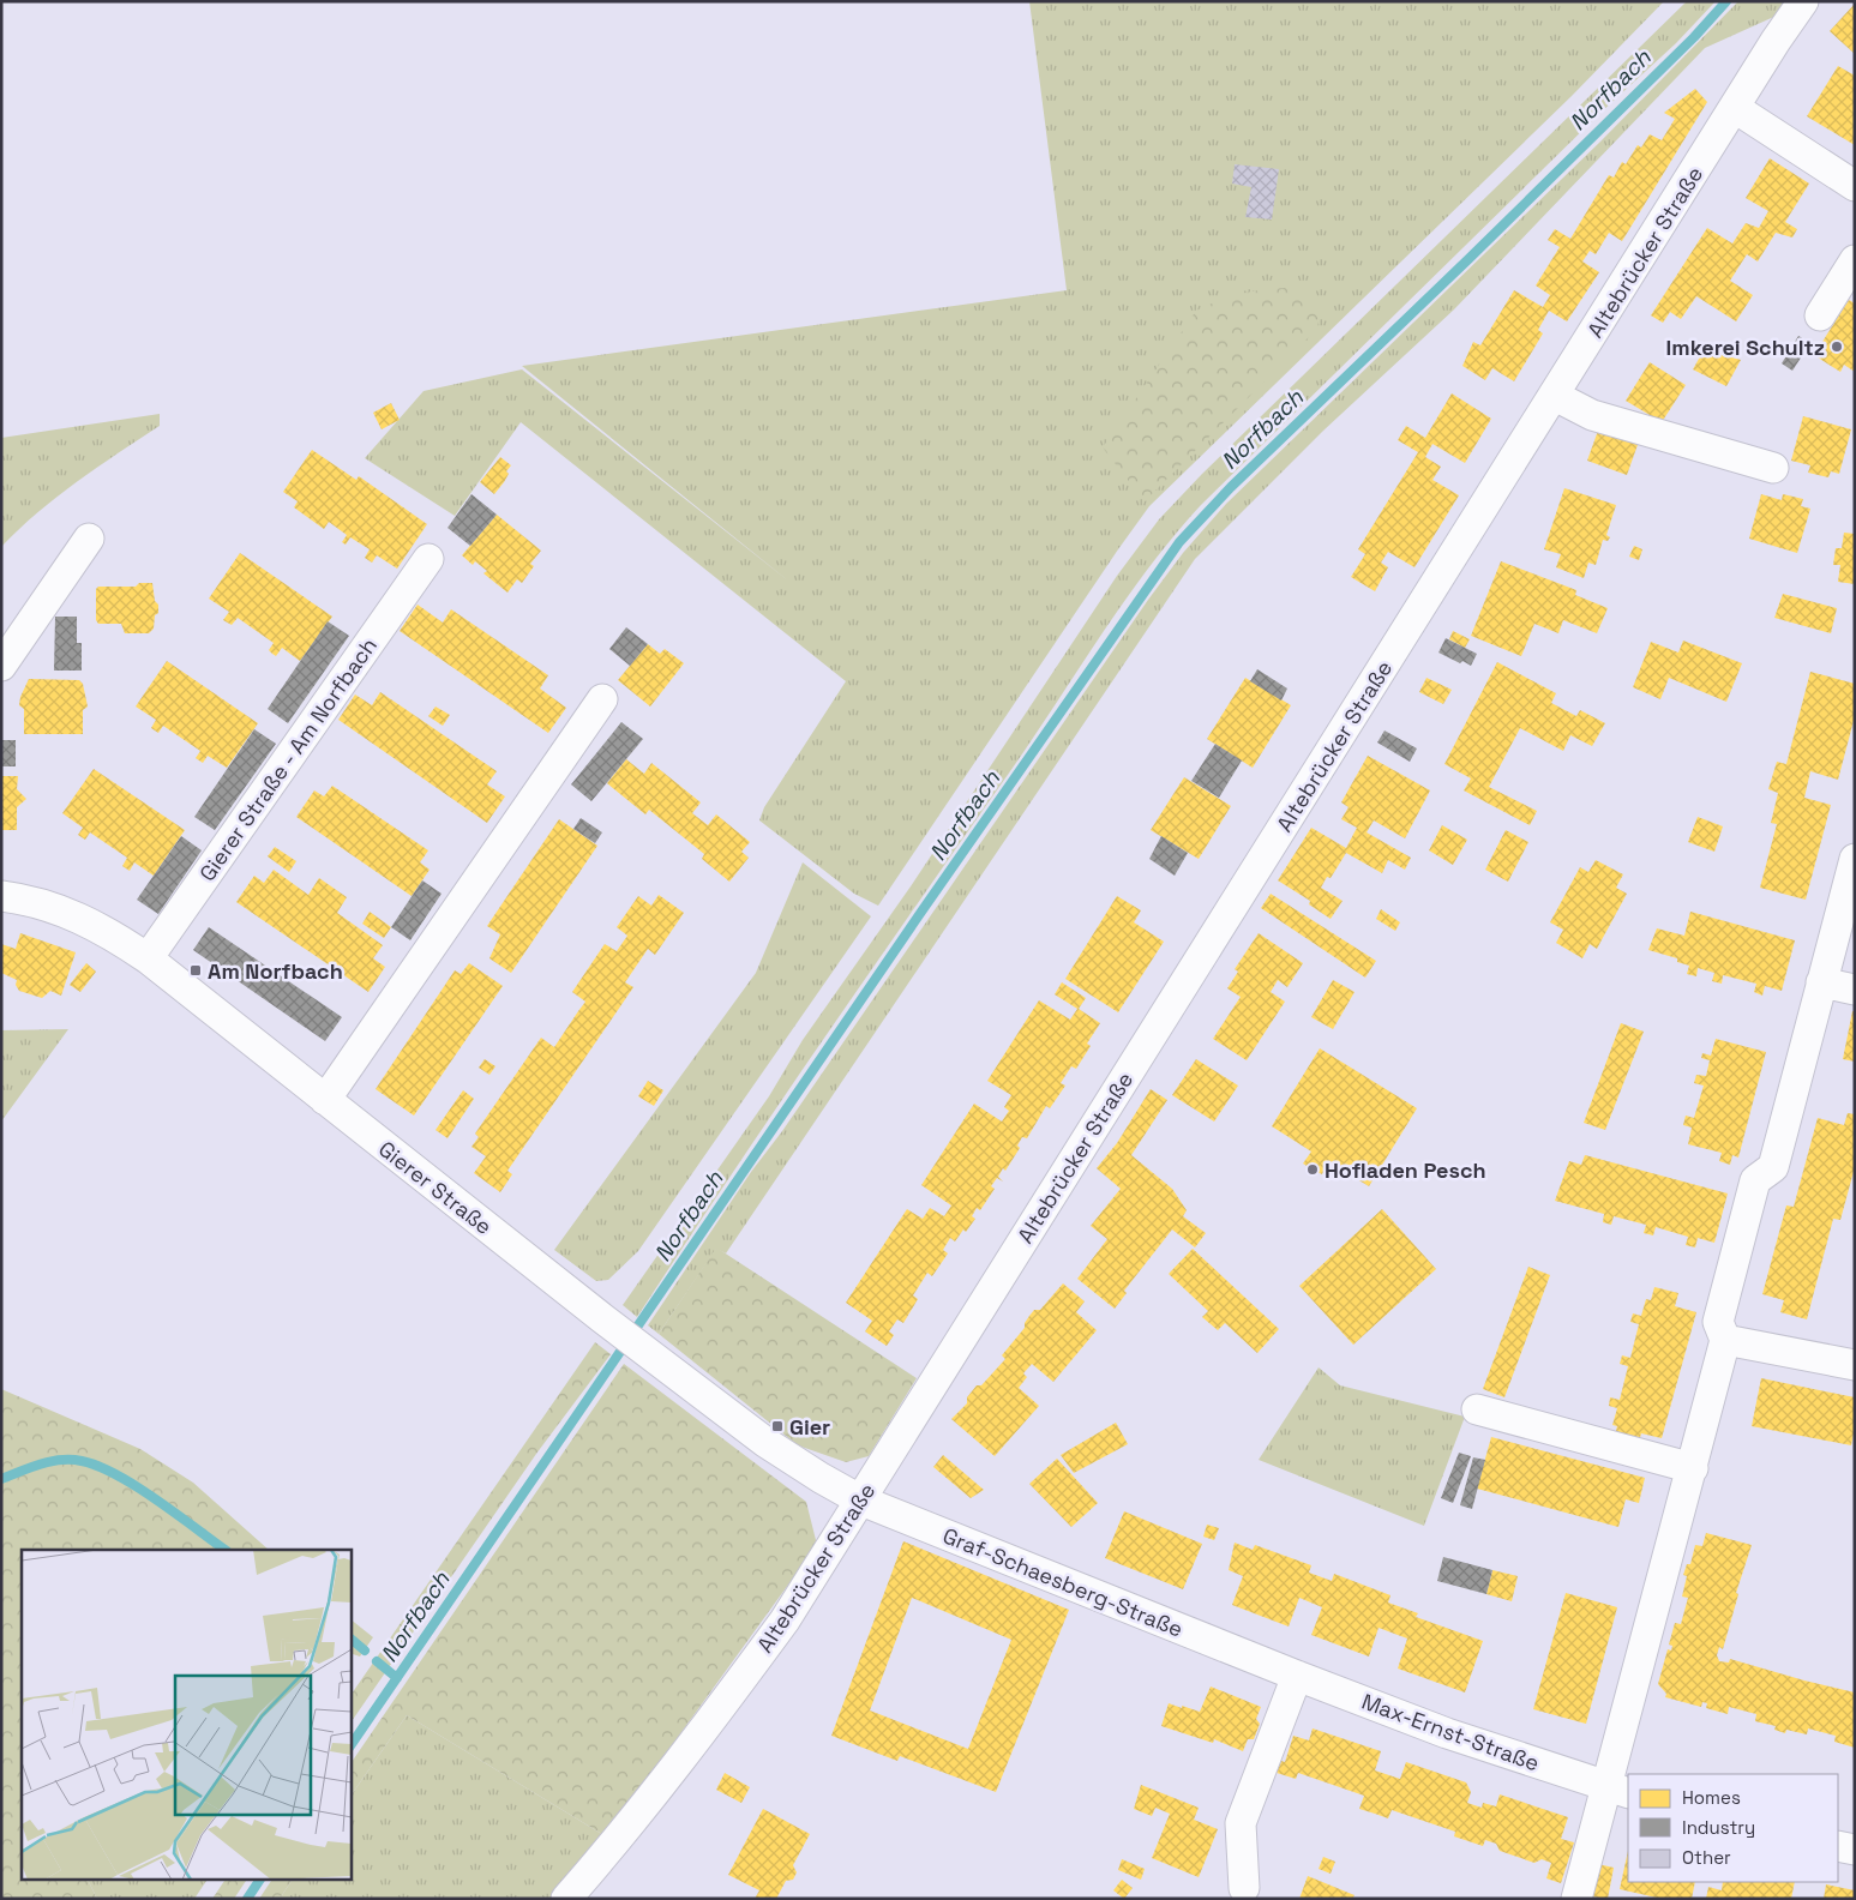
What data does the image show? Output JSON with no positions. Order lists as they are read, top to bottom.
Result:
{
  "streets": {
    "street": [
      "Altebrücker Straße",
      "Gierer Straße - Am Norfbach",
      "Gierer Straße",
      "Graf-Schaesberg-Straße",
      "Max-Ernst-Straße"
    ]
  },
  "crossings": [
    ["Altebrücker Straße", "Gierer Straße"],
    ["Altebrücker Straße", "Graf-Schaesberg-Straße"],
    ["Gierer Straße - Am Norfbach", "Gierer Straße"],
    ["Gierer Straße", "Graf-Schaesberg-Straße"],
    ["Graf-Schaesberg-Straße", "Max-Ernst-Straße"]
  ],
  "water": ["Norfbach"],
  "places": {
    "other": ["Imkerei Schultz", "Hofladen Pesch"],
    "transit": ["Am Norfbach", "Gier"]
  },
  "legend": ["Homes", "Industry", "Other"]
}
